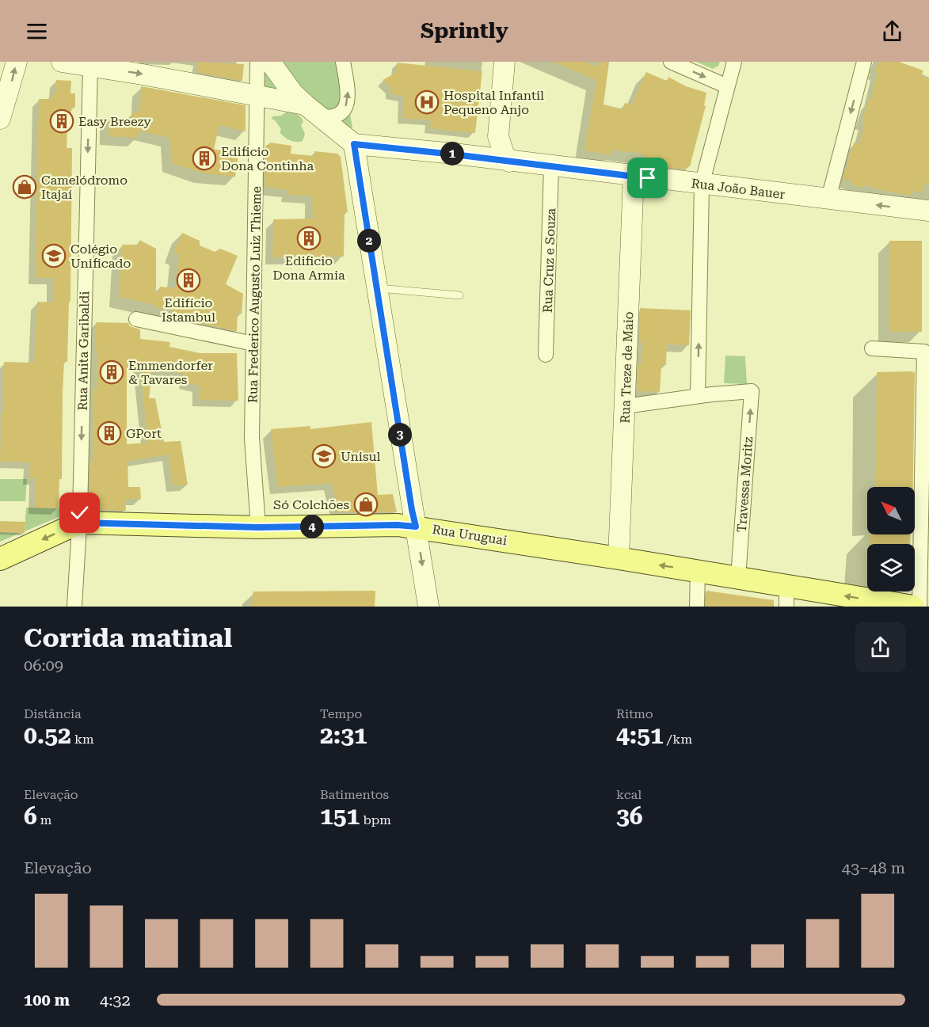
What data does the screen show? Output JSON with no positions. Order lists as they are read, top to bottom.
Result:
{
  "streets": {
    "main road": ["Rua Uruguai"],
    "street": [
      "Rua João Bauer",
      "Rua Cruz e Souza",
      "Rua Frederico Augusto Luiz Thieme",
      "Rua Anita Garibaldi",
      "Rua Treze de Maio",
      "Travessa Moritz"
    ]
  },
  "crossings": [
    ["Rua João Bauer", "Rua Cruz e Souza"],
    ["Rua João Bauer", "Rua Treze de Maio"],
    ["Rua Frederico Augusto Luiz Thieme", "Rua Uruguai"],
    ["Rua Anita Garibaldi", "Rua Uruguai"],
    ["Rua Treze de Maio", "Rua Uruguai"],
    ["Travessa Moritz", "Rua Uruguai"]
  ],
  "one_way": ["Rua Anita Garibaldi"],
  "places": {
    "hospital": ["Hospital Infantil Pequeno Anjo"],
    "building": [
      "Easy Breezy",
      "Edificio Dona Continha",
      "Edificio Dona Armia",
      "Edifício Istambul",
      "Emmendorfer & Tavares",
      "GPort"
    ],
    "shop": ["Camelódromo Itajaí", "Só Colchões"],
    "school or university": ["Colégio Unificado", "Unisul"]
  },
  "north": "top left",
  "page": {
    "header": "Sprintly",
    "pins": [
      "1",
      "2",
      "3",
      "4"
    ],
    "heading": ["Corrida matinal", "06:09"],
    "stats": [
      ["Distância", "0.52 km"],
      ["Tempo", "2:31"],
      ["Ritmo", "4:51 /km"],
      ["Elevação", "6 m"],
      ["Batimentos", "151 bpm"],
      ["kcal", "36"]
    ],
    "chart": ["Elevação", "43–48 m"],
    "list": [
      {
        "name": "100 m",
        "note": "4:32"
      }
    ]
  }
}
